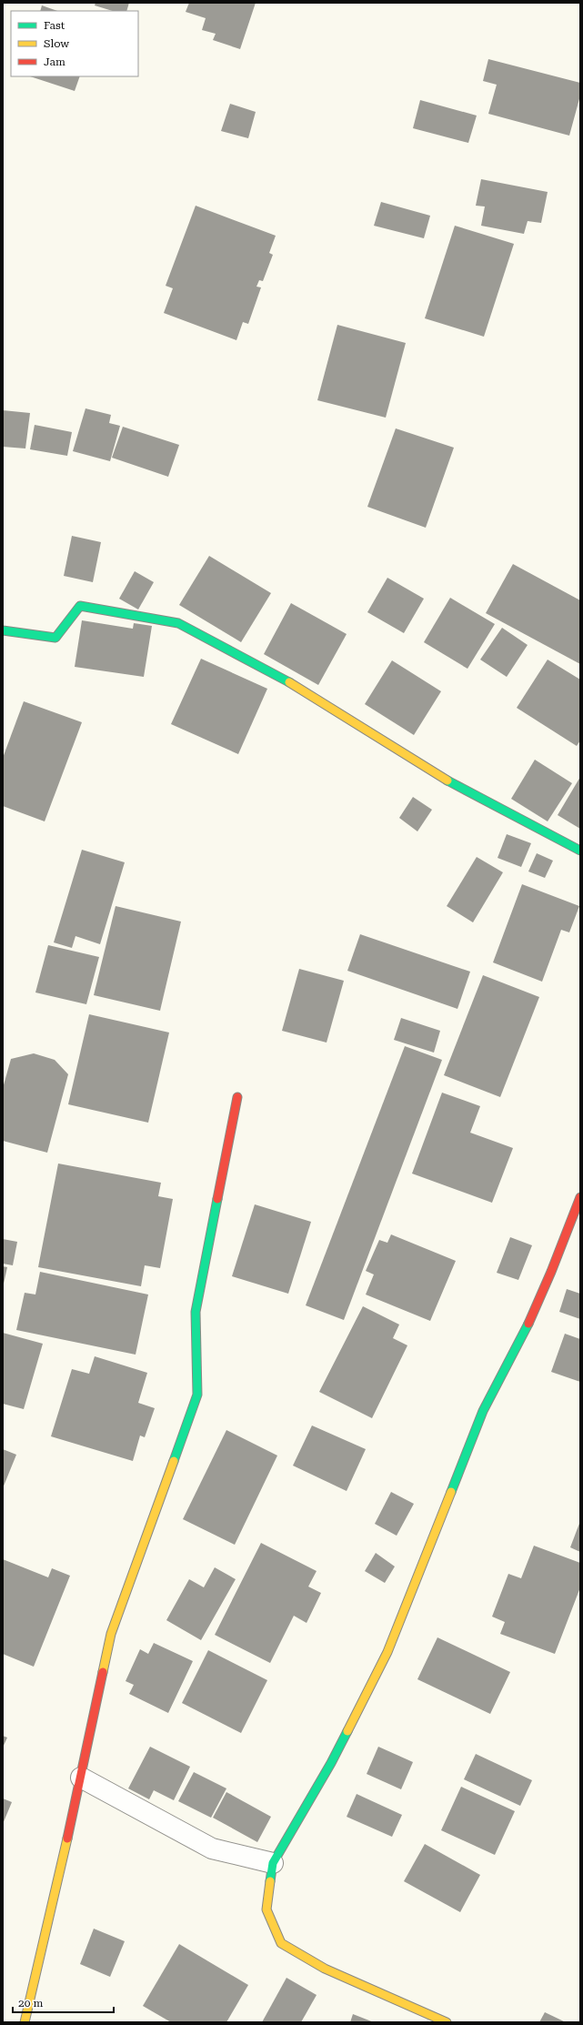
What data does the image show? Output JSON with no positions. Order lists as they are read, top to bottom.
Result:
{
  "legend": ["Fast", "Slow", "Jam"],
  "scale_bar": "20 m"
}
